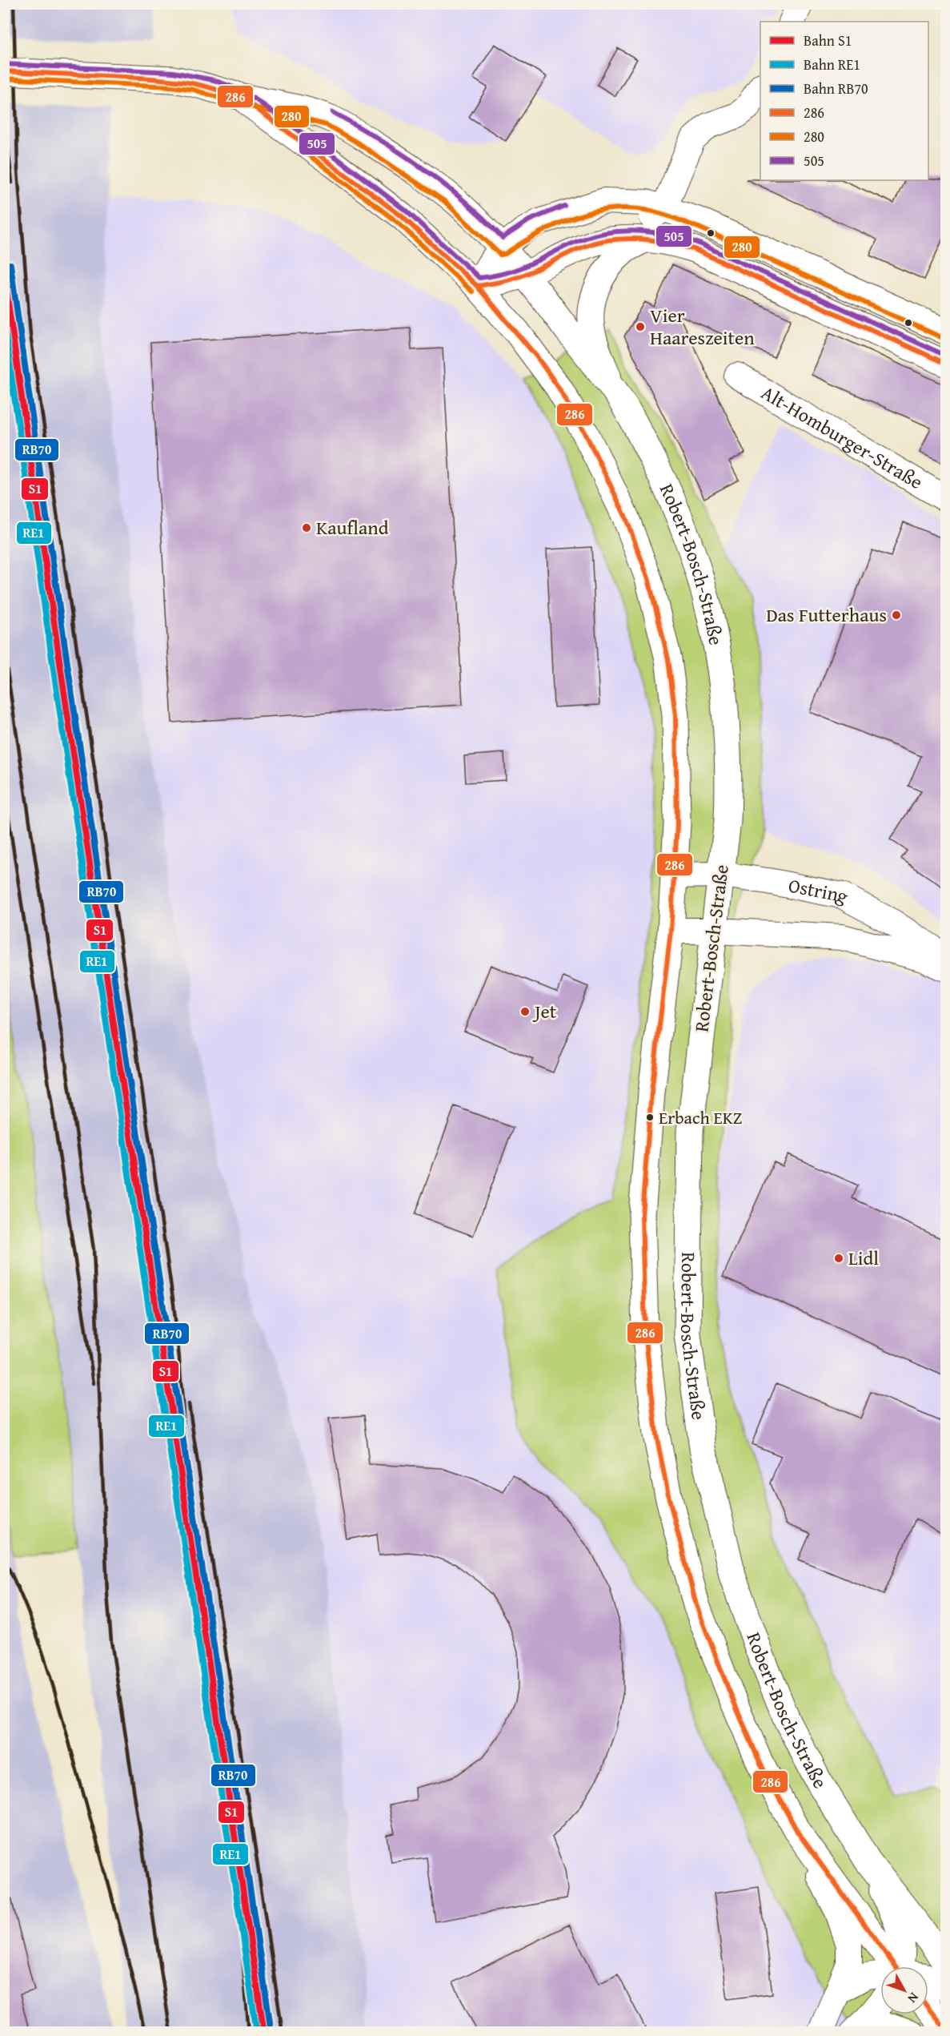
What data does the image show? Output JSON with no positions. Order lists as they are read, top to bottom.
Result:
{
  "streets": {
    "main road": ["Robert-Bosch-Straße"],
    "street": ["Alt-Homburger-Straße", "Ostring"]
  },
  "crossings": [
    ["Robert-Bosch-Straße", "Ostring"]
  ],
  "places": [
    "Vier Haareszeiten",
    "Kaufland",
    "Das Futterhaus",
    "Jet",
    "Erbach EKZ",
    "Lidl"
  ],
  "lines": [
    "transit line 505",
    "transit line 286",
    "transit line 280",
    "rail line RB70",
    "rail line S1",
    "rail line RE1"
  ],
  "legend": [
    "Bahn S1",
    "Bahn RE1",
    "Bahn RB70",
    "286",
    "280",
    "505"
  ],
  "north": "bottom right"
}
